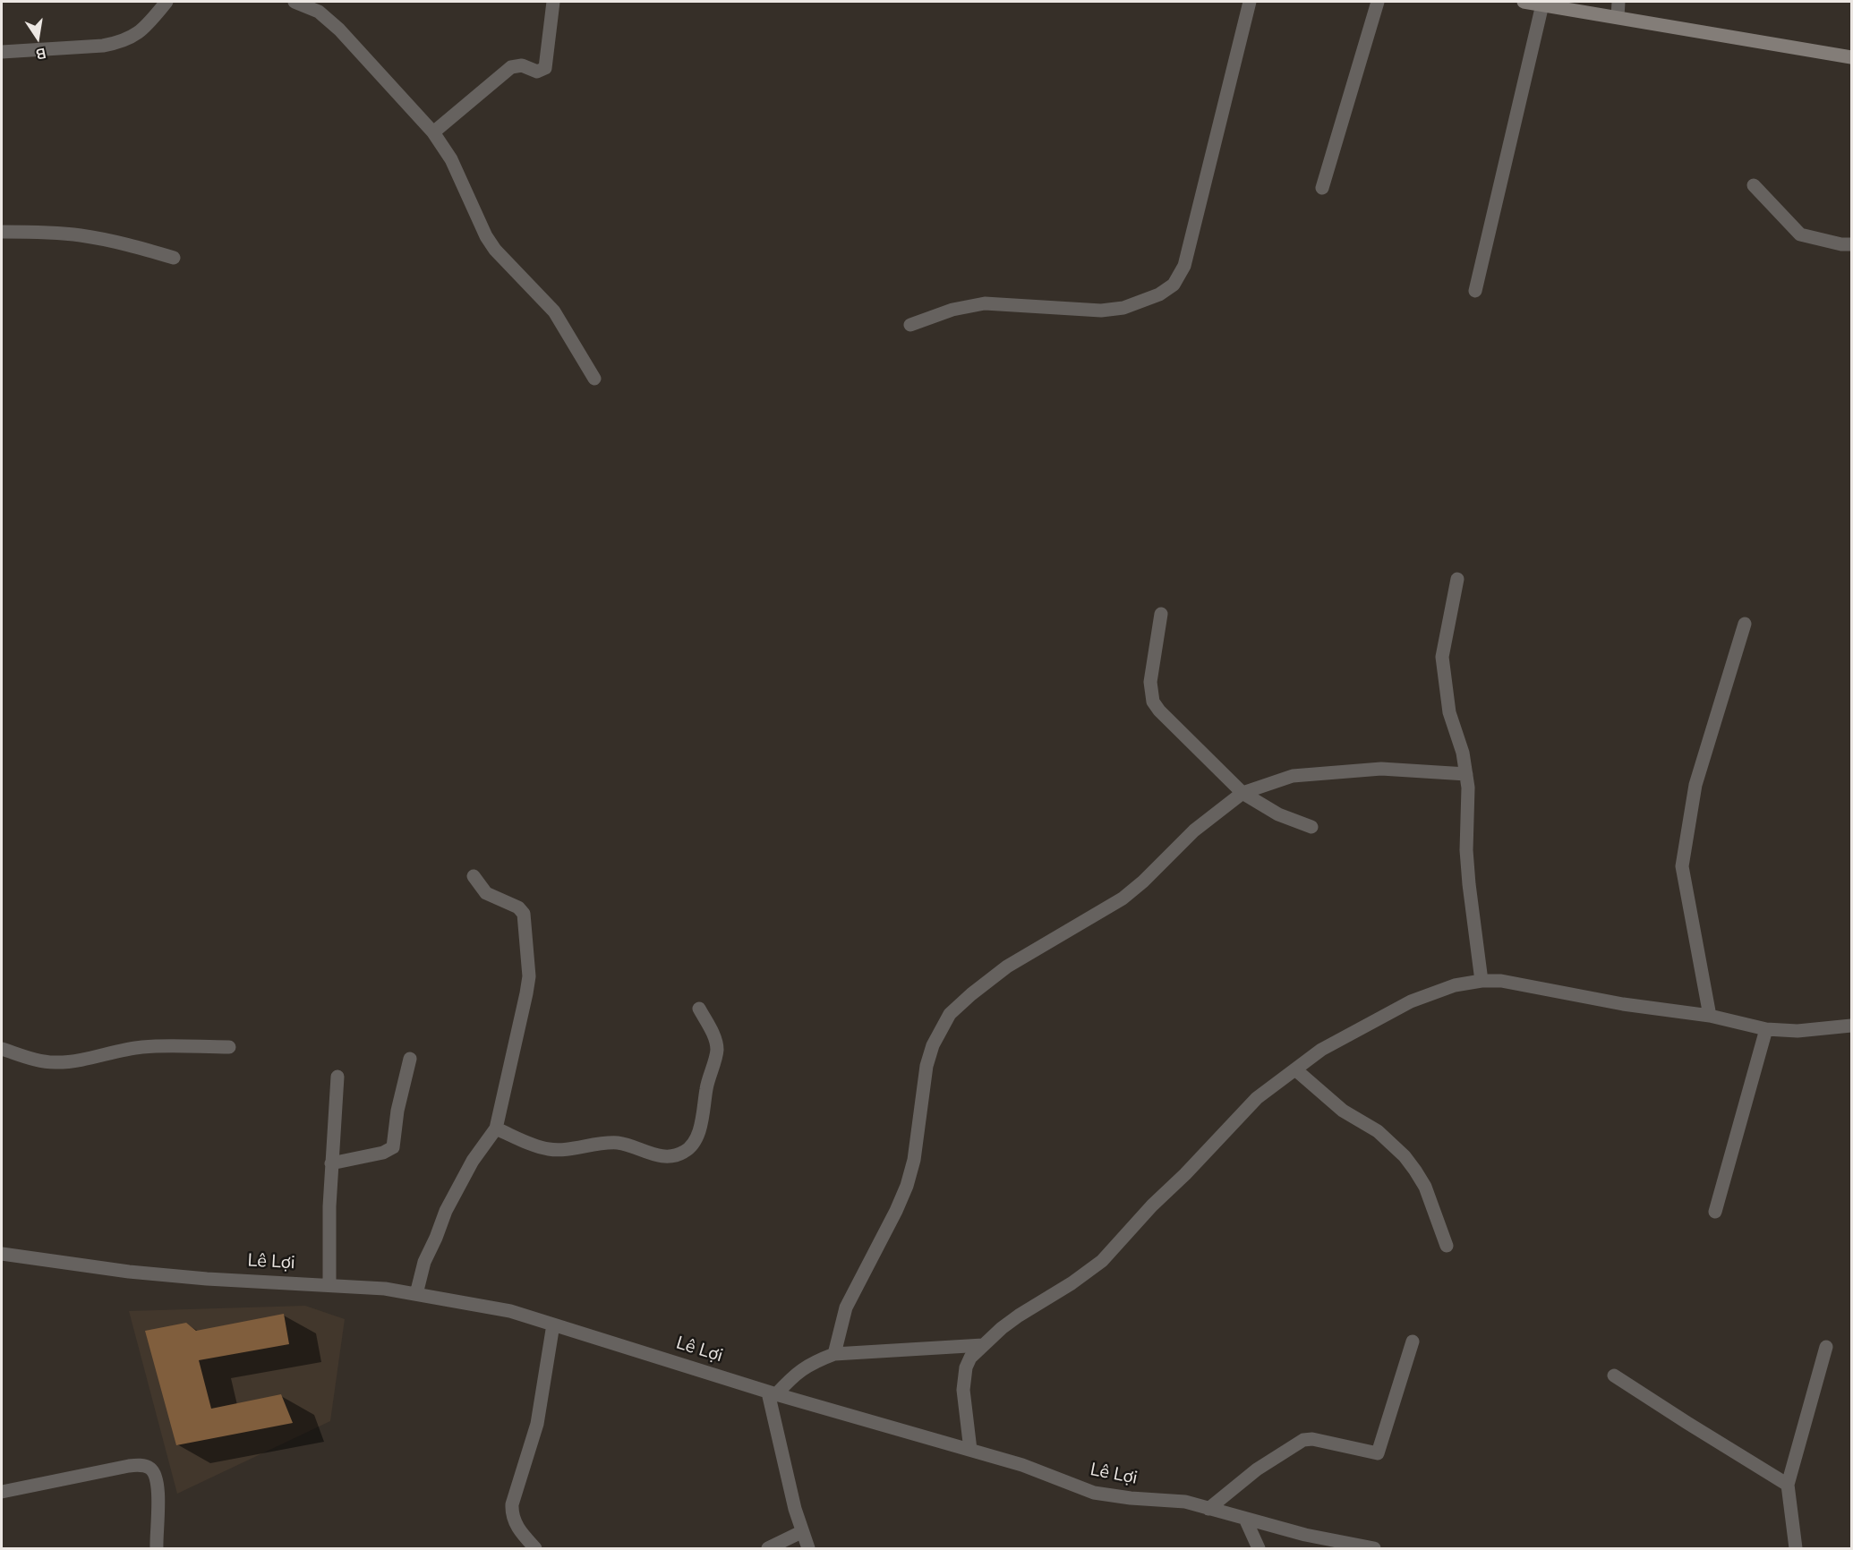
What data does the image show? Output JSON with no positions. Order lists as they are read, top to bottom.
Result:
{
  "streets": {
    "street": ["Lê Lợi"]
  },
  "north": "bottom"
}
